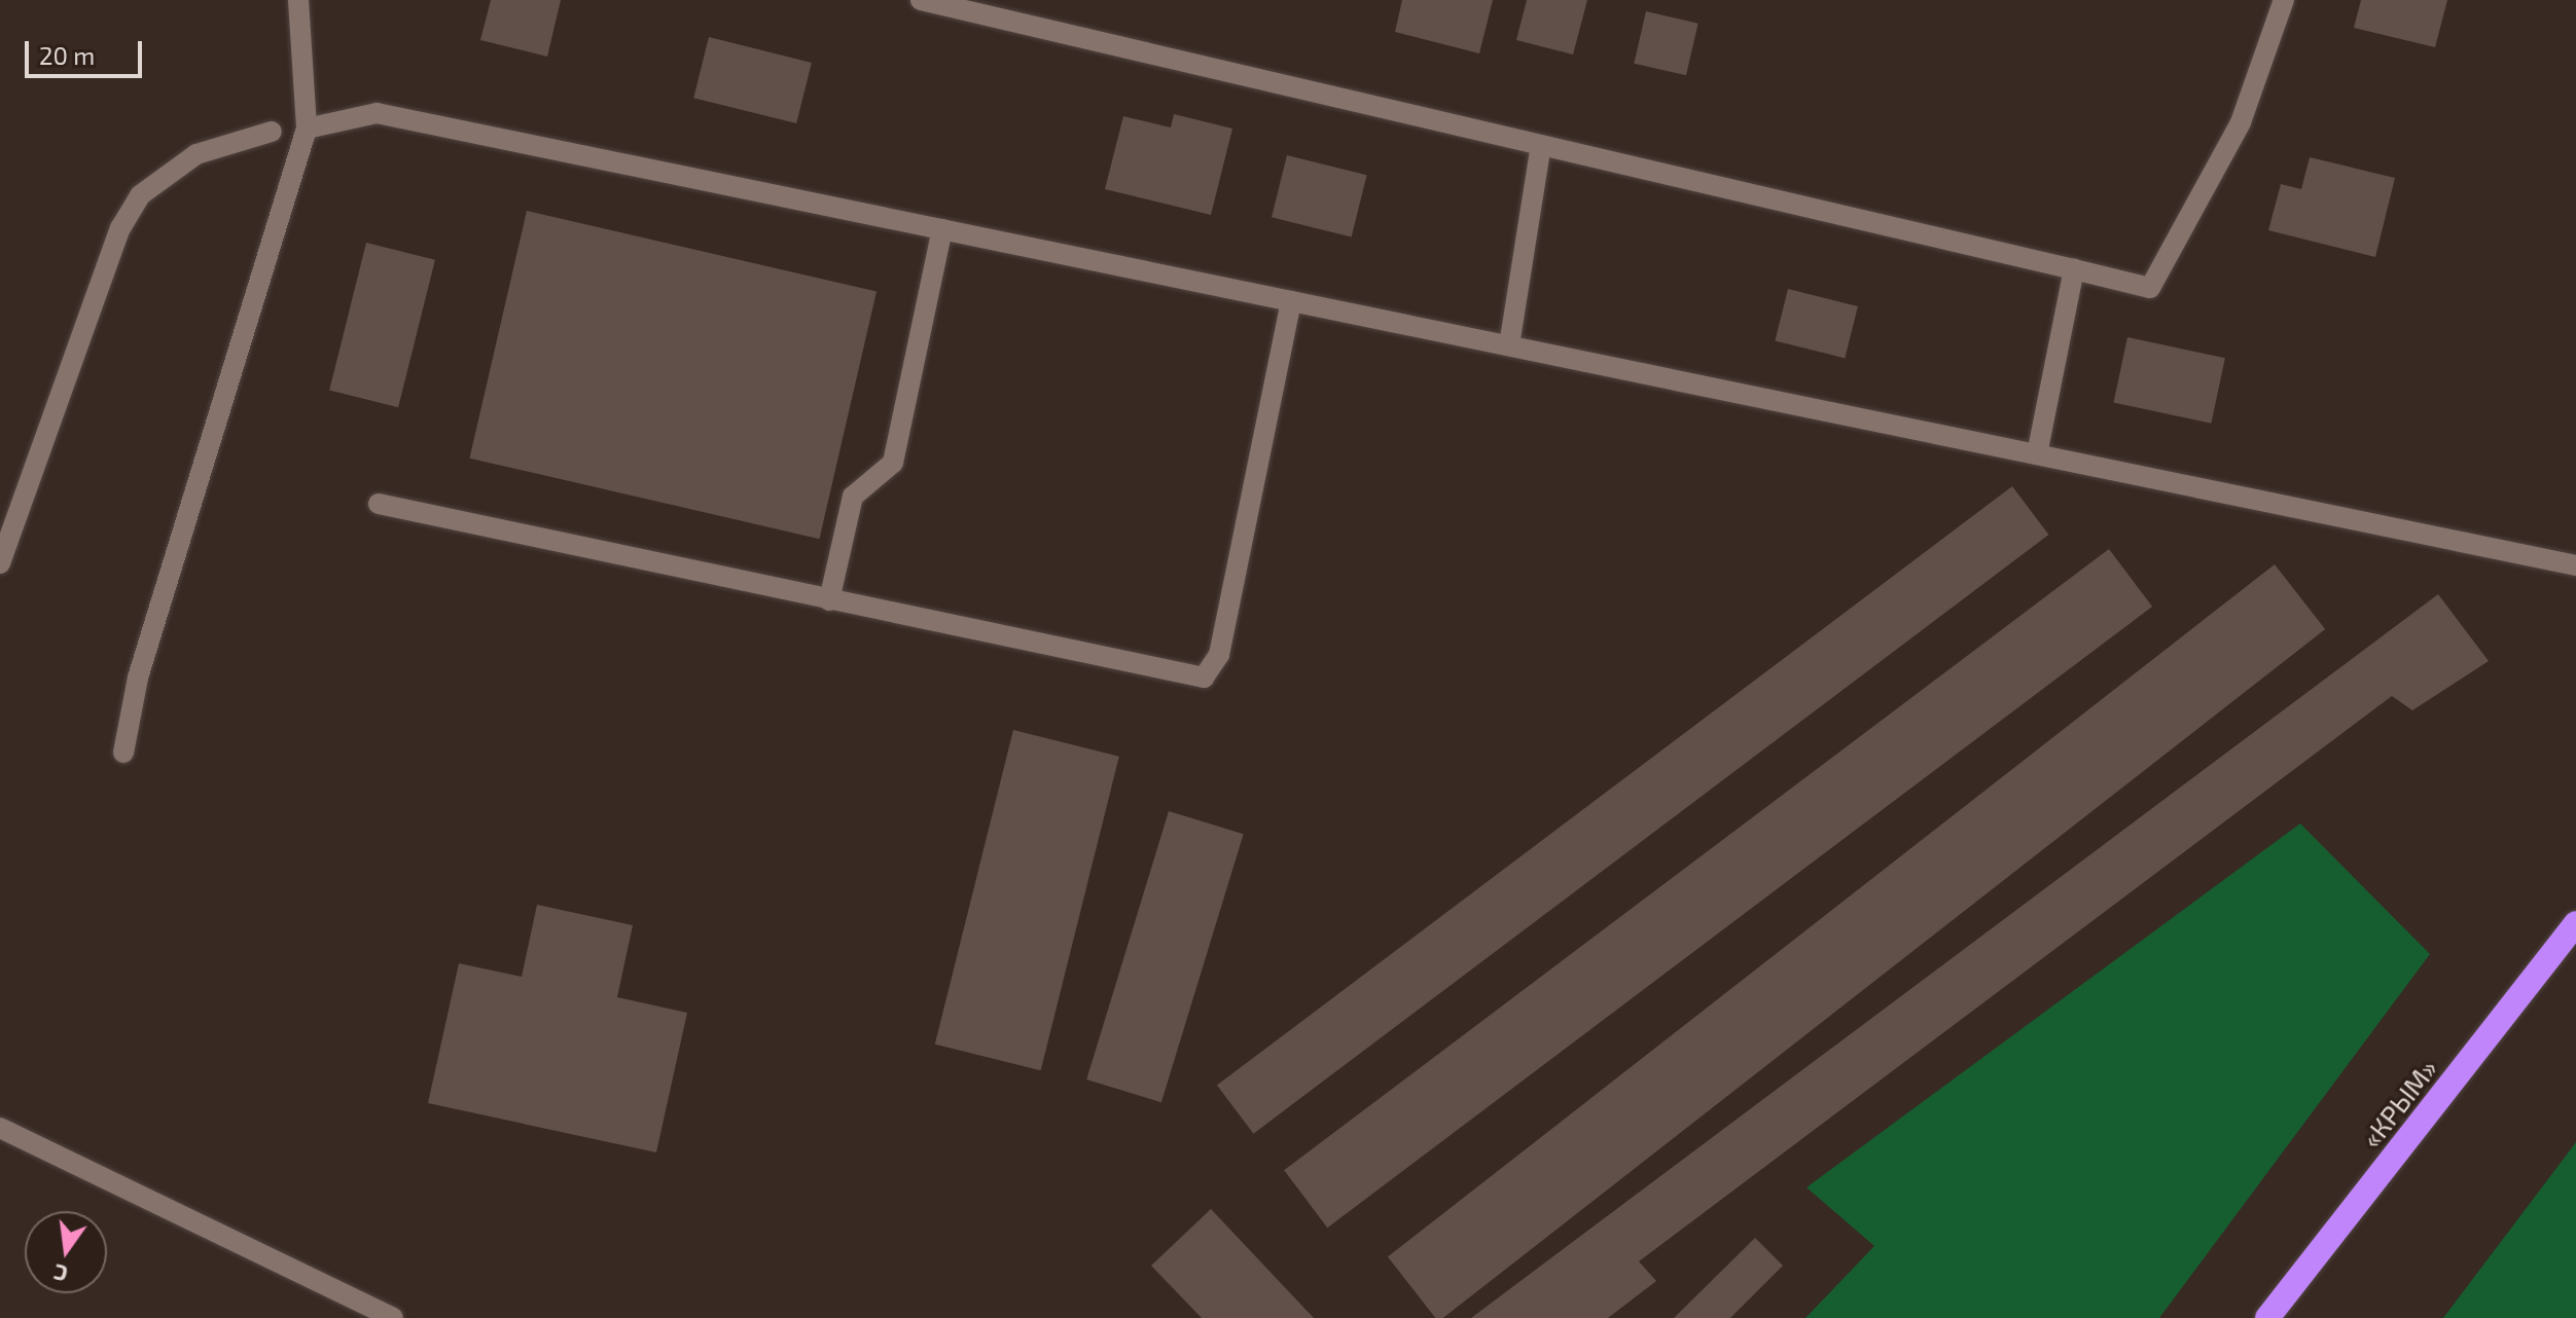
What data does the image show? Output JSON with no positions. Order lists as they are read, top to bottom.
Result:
{
  "streets": {
    "highway": ["«КРЫМ»"]
  },
  "scale_bar": "20 m",
  "north": "bottom"
}
